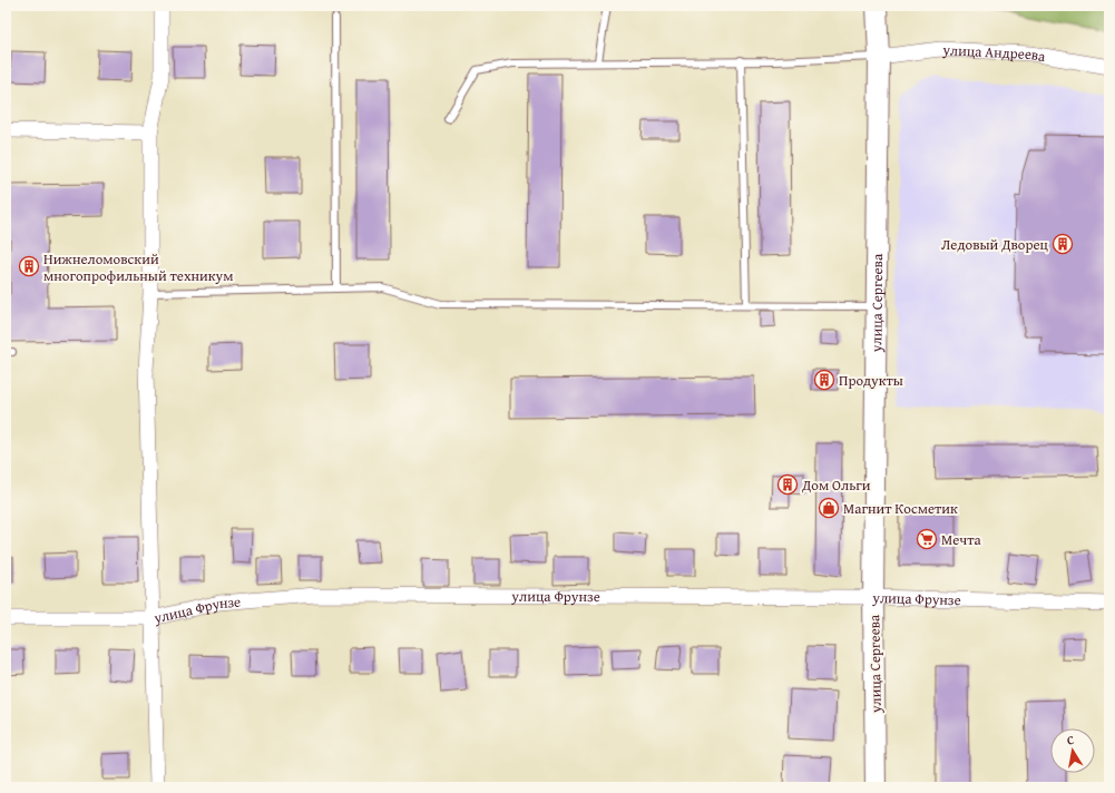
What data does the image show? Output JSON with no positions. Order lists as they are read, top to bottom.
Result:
{
  "streets": {
    "main road": ["улица Сергеева"],
    "street": ["улица Андреева", "улица Фрунзе"]
  },
  "crossings": [
    ["улица Андреева", "улица Сергеева"],
    ["улица Сергеева", "улица Фрунзе"]
  ],
  "places": {
    "building": [
      "Ледовый Дворец",
      "Нижнеломовский многопрофильный техникум",
      "Продукты",
      "Дом Ольги"
    ],
    "shop": ["Магнит Косметик"],
    "supermarket": ["Мечта"]
  },
  "north": "top"
}
